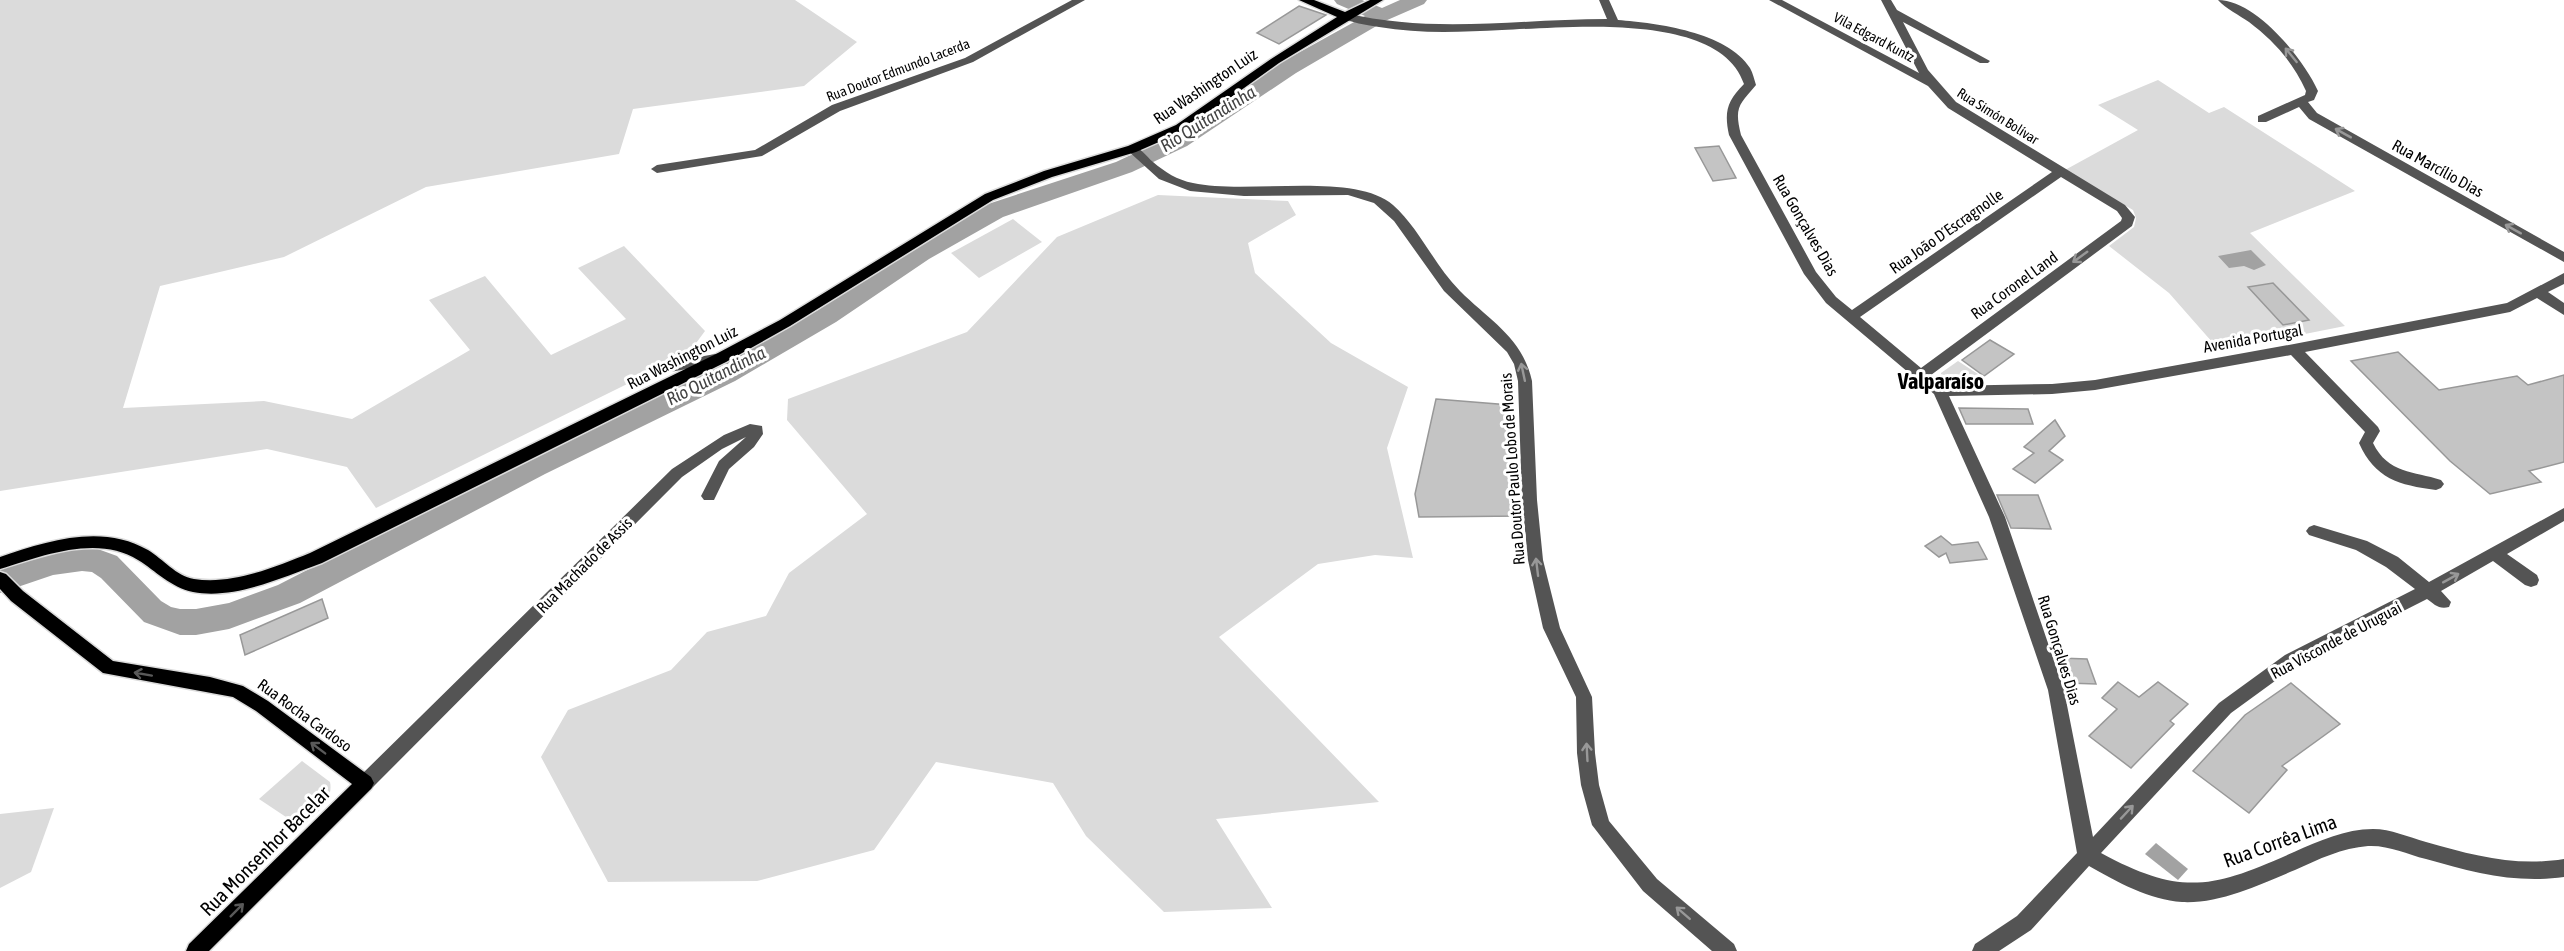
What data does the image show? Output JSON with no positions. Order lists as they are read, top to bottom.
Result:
{
  "streets": {
    "main road": ["Rua Washington Luiz", "Rua Rocha Cardoso", "Rua Monsenhor Bacelar"],
    "street": [
      "Vila Edgard Kuntz",
      "Rua Doutor Edmundo Lacerda",
      "Rua Simón Bolívar",
      "Rua Marcílio Dias",
      "Rua Gonçalves Dias",
      "Rua João D´Escragnolle",
      "Rua Coronel Land",
      "Avenida Portugal",
      "Rua Doutor Paulo Lobo de Morais",
      "Rua Machado de Assis",
      "Rua Visconde de Uruguai",
      "Rua Corrêa Lima"
    ]
  },
  "crossings": [
    ["Vila Edgard Kuntz", "Rua Simón Bolívar"],
    ["Rua Washington Luiz", "Rua Gonçalves Dias"],
    ["Rua Washington Luiz", "Rua Doutor Paulo Lobo de Morais"],
    ["Rua Simón Bolívar", "Rua João D´Escragnolle"],
    ["Rua Simón Bolívar", "Rua Coronel Land"],
    ["Rua Gonçalves Dias", "Rua João D´Escragnolle"],
    ["Rua Gonçalves Dias", "Rua Coronel Land"],
    ["Rua Gonçalves Dias", "Avenida Portugal"],
    ["Rua Gonçalves Dias", "Rua Visconde de Uruguai"],
    ["Rua Gonçalves Dias", "Rua Corrêa Lima"],
    ["Rua Machado de Assis", "Rua Rocha Cardoso"],
    ["Rua Machado de Assis", "Rua Monsenhor Bacelar"],
    ["Rua Visconde de Uruguai", "Rua Corrêa Lima"],
    ["Rua Rocha Cardoso", "Rua Monsenhor Bacelar"]
  ],
  "one_way": [
    "Rua Marcílio Dias",
    "Rua Coronel Land",
    "Rua Doutor Paulo Lobo de Morais",
    "Rua Visconde de Uruguai",
    "Rua Rocha Cardoso",
    "Rua Monsenhor Bacelar"
  ],
  "districts": ["Valparaíso"],
  "water": ["Rio Quitandinha"]
}
